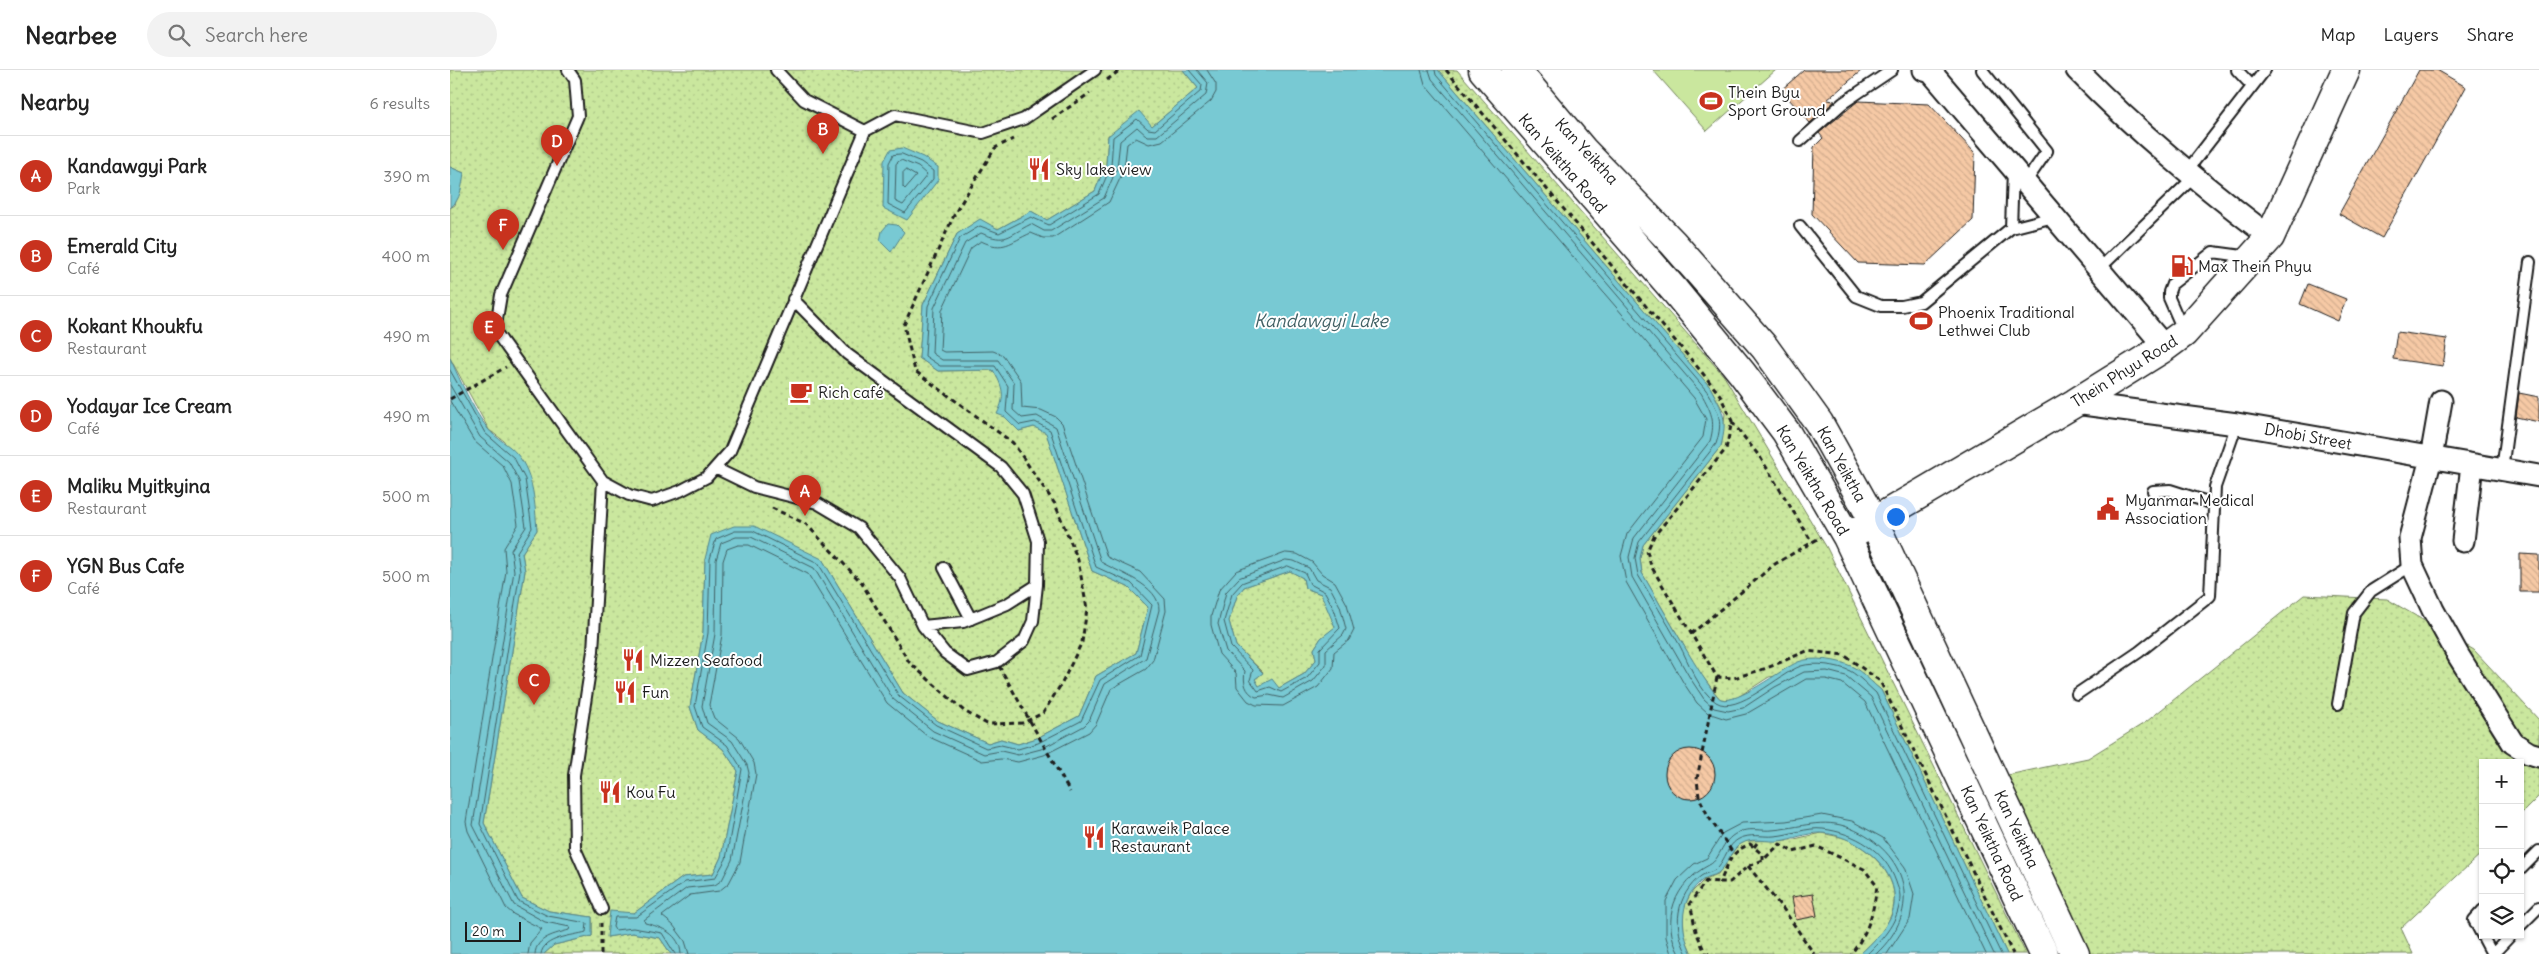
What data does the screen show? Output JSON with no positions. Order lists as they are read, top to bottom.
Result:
{
  "streets": {
    "main road": ["Kan Yeiktha", "Kan Yeiktha Road", "Thein Phyu Road"],
    "street": ["Dhobi Street"]
  },
  "crossings": [
    ["Kan Yeiktha", "Thein Phyu Road"],
    ["Kan Yeiktha Road", "Thein Phyu Road"],
    ["Thein Phyu Road", "Dhobi Street"]
  ],
  "water": ["Kandawgyi Lake"],
  "places": {
    "sports": ["Thein Byu Sport Ground", "Phoenix Traditional Lethwei Club"],
    "restaurant": [
      "Sky lake view",
      "Mizzen Seafood",
      "Fun",
      "Kou Fu",
      "Karaweik Palace Restaurant"
    ],
    "fuel station": ["Max Thein Phyu"],
    "cafe": ["Rich café"],
    "public building": ["Myanmar Medical Association"]
  },
  "scale_bar": "20 m",
  "page": {
    "header": "Nearbee",
    "search": "Search here",
    "nav": ["Map", "Layers", "Share"],
    "heading": ["Nearby", "6 results"],
    "pins": [
      "B",
      "D",
      "F",
      "E",
      "A",
      "C"
    ],
    "list": [
      {
        "mark": "A",
        "name": "Kandawgyi Park",
        "note": "Park",
        "value": "390 m"
      },
      {
        "mark": "B",
        "name": "Emerald City",
        "note": "Café",
        "value": "400 m"
      },
      {
        "mark": "C",
        "name": "Kokant Khoukfu",
        "note": "Restaurant",
        "value": "490 m"
      },
      {
        "mark": "D",
        "name": "Yodayar Ice Cream",
        "note": "Café",
        "value": "490 m"
      },
      {
        "mark": "E",
        "name": "Maliku Myitkyina",
        "note": "Restaurant",
        "value": "500 m"
      },
      {
        "mark": "F",
        "name": "YGN Bus Cafe",
        "note": "Café",
        "value": "500 m"
      }
    ],
    "map_buttons": ["+", "−"],
    "scale": "20 m"
  }
}
